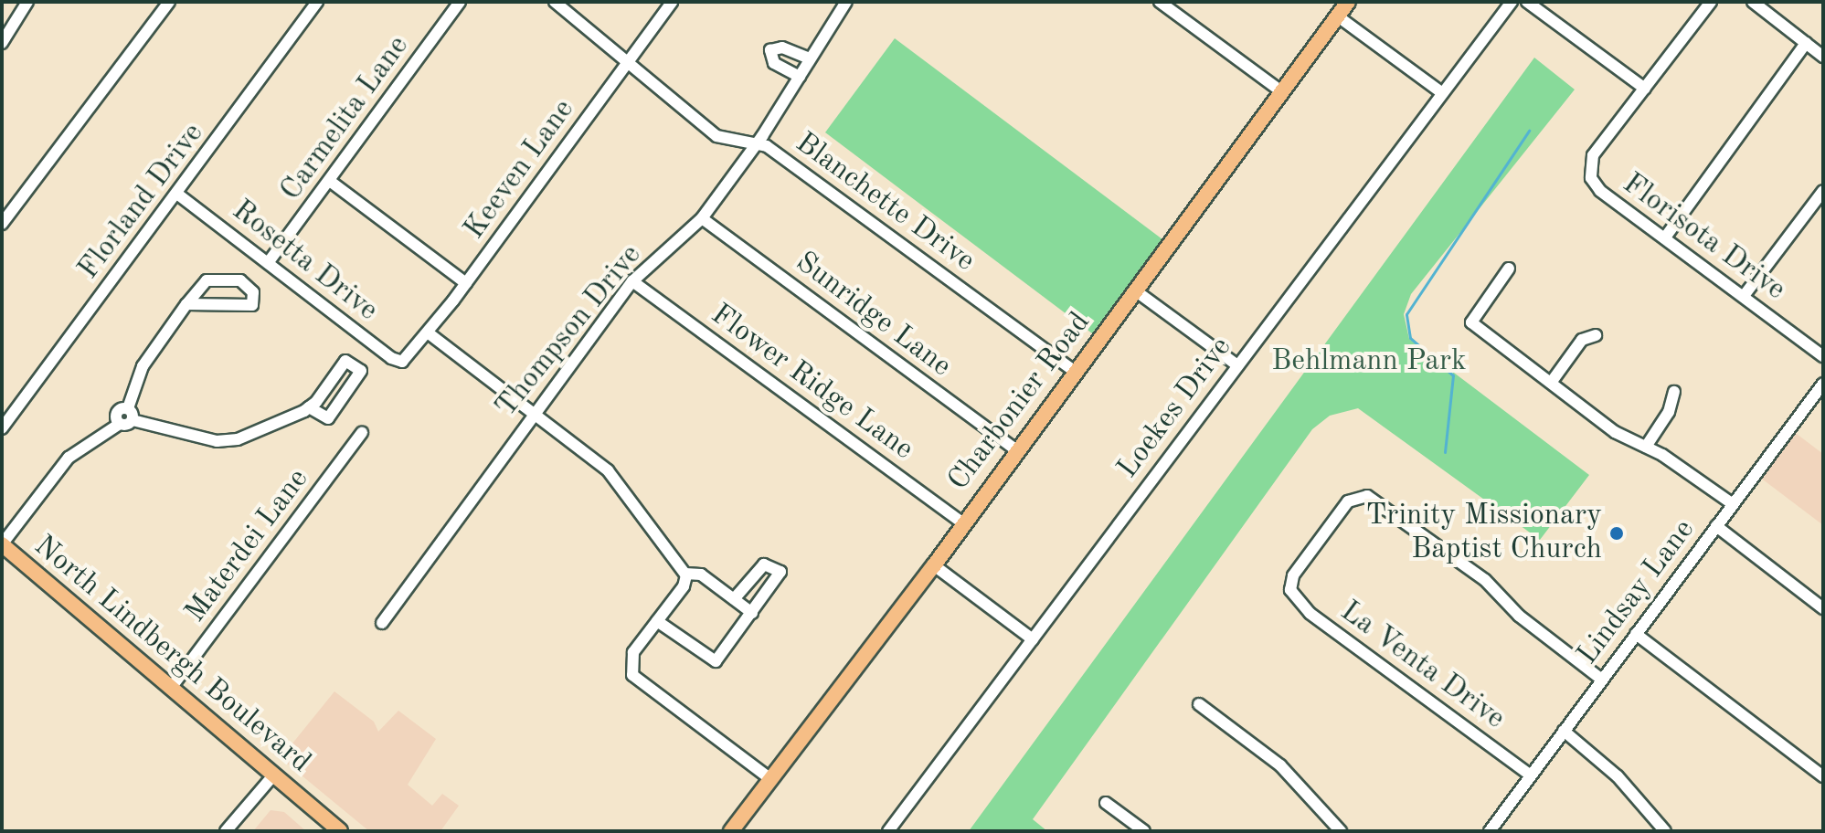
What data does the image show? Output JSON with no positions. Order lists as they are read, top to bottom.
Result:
{
  "streets": {
    "main road": ["Charbonier Road", "North Lindbergh Boulevard"],
    "street": [
      "Carmelita Lane",
      "Keeven Lane",
      "Florland Drive",
      "Blanchette Drive",
      "Florisota Drive",
      "Rosetta Drive",
      "Sunridge Lane",
      "Thompson Drive",
      "Flower Ridge Lane",
      "Loekes Drive",
      "Materdei Lane",
      "Lindsay Lane",
      "La Venta Drive"
    ]
  },
  "crossings": [
    ["Carmelita Lane", "Rosetta Drive"],
    ["Keeven Lane", "Blanchette Drive"],
    ["Keeven Lane", "Rosetta Drive"],
    ["Florland Drive", "Rosetta Drive"],
    ["Blanchette Drive", "Thompson Drive"],
    ["Blanchette Drive", "Charbonier Road"],
    ["Sunridge Lane", "Thompson Drive"],
    ["Sunridge Lane", "Charbonier Road"],
    ["Thompson Drive", "Flower Ridge Lane"],
    ["Flower Ridge Lane", "Charbonier Road"],
    ["Materdei Lane", "North Lindbergh Boulevard"],
    ["Lindsay Lane", "La Venta Drive"]
  ],
  "parks": ["Behlmann Park"],
  "places": ["Trinity Missionary Baptist Church"]
}
